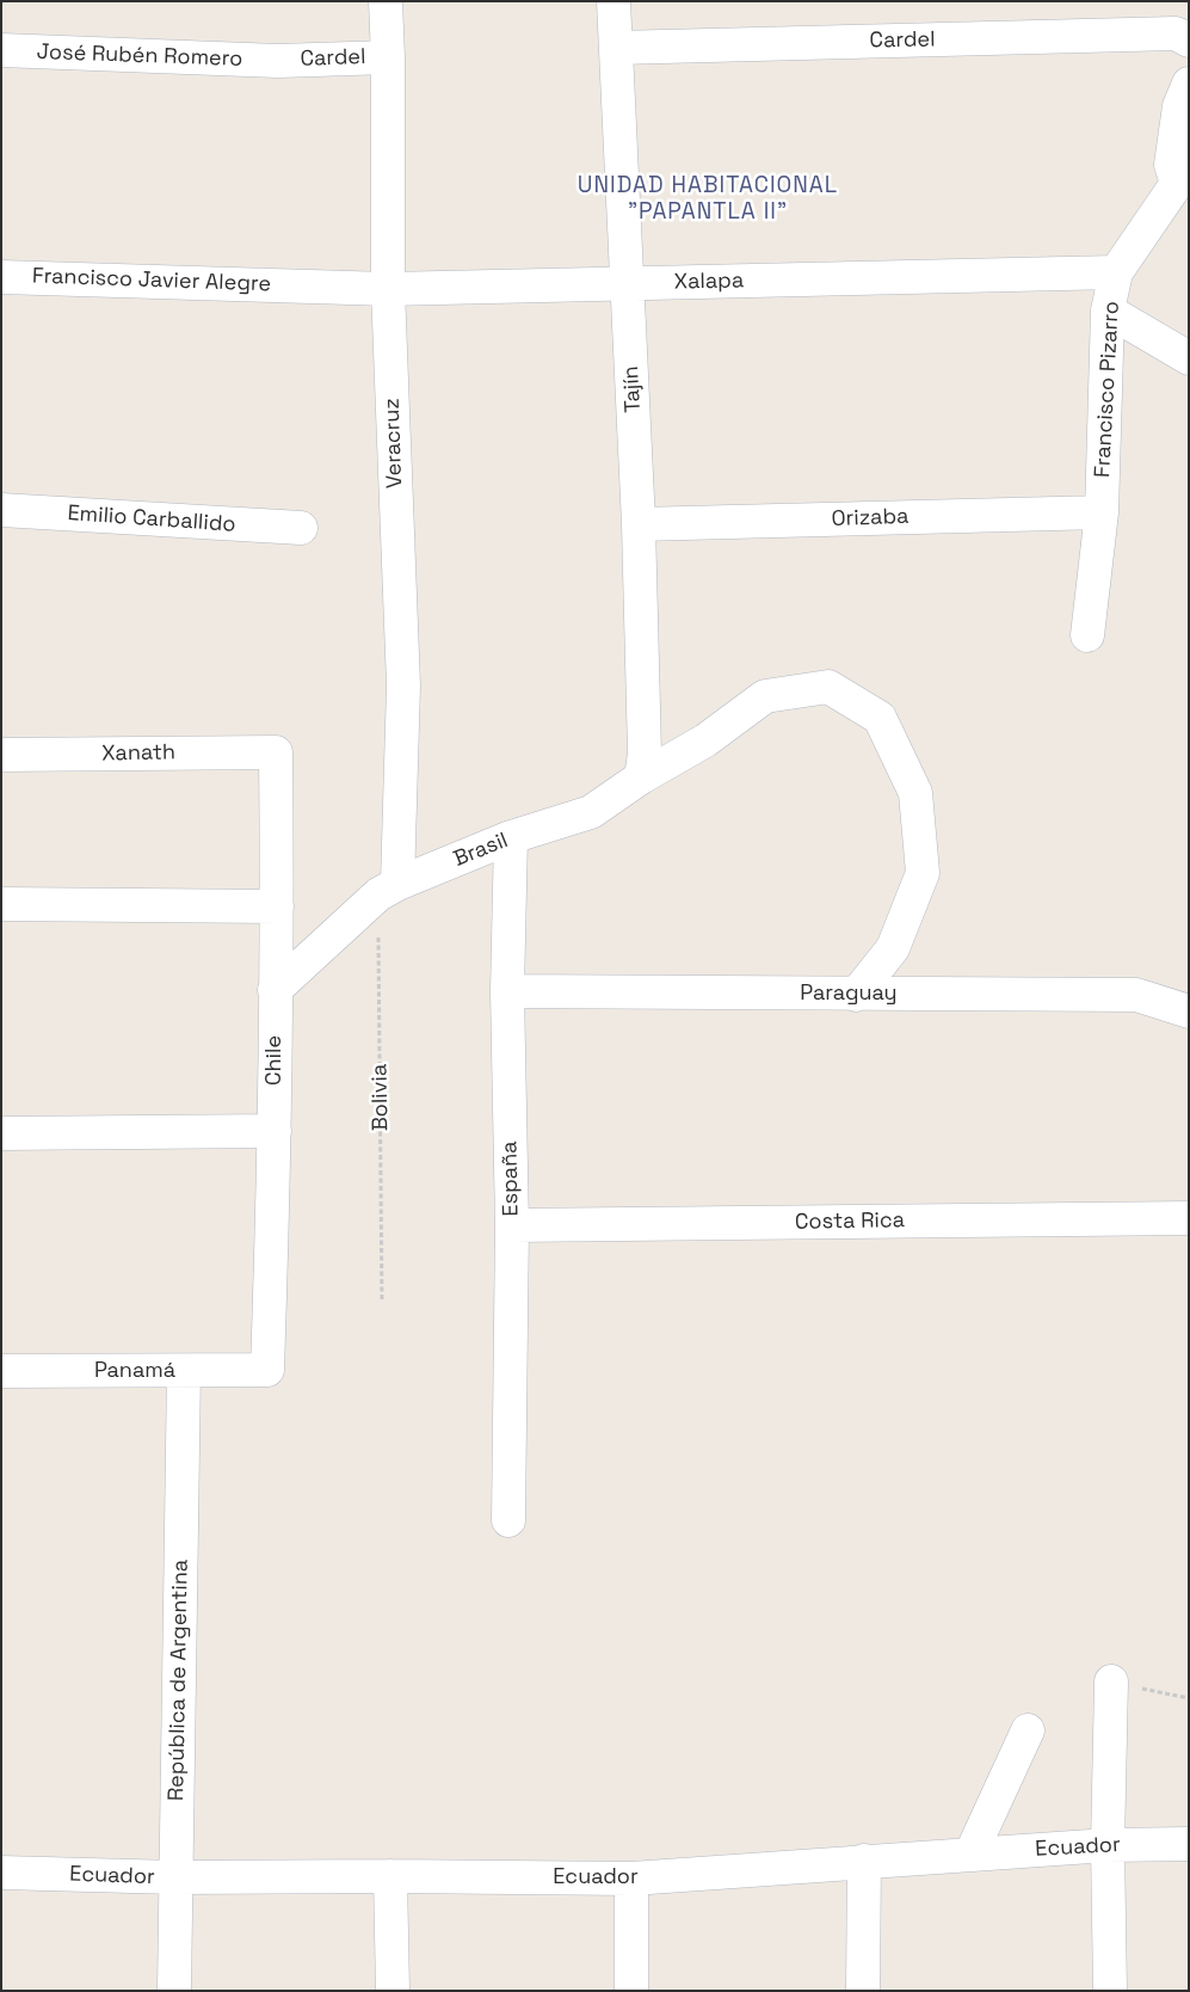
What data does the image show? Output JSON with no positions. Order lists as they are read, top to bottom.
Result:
{
  "streets": {
    "street": [
      "Cardel",
      "José Rubén Romero",
      "Francisco Javier Alegre",
      "Xalapa",
      "Tajín",
      "Francisco Pizarro",
      "Veracruz",
      "Orizaba",
      "Emilio Carballido",
      "Xanath",
      "Brasil",
      "Paraguay",
      "Chile",
      "España",
      "Costa Rica",
      "Panamá",
      "República de Argentina",
      "Ecuador"
    ],
    "path": ["Bolivia"]
  },
  "crossings": [
    ["Cardel", "José Rubén Romero"],
    ["Cardel", "Tajín"],
    ["Cardel", "Veracruz"],
    ["Francisco Javier Alegre", "Xalapa"],
    ["Xalapa", "Tajín"],
    ["Xalapa", "Francisco Pizarro"],
    ["Xalapa", "Veracruz"],
    ["Tajín", "Orizaba"],
    ["Tajín", "Brasil"],
    ["Francisco Pizarro", "Orizaba"],
    ["Veracruz", "Brasil"],
    ["Veracruz", "Bolivia"],
    ["Xanath", "Chile"],
    ["Brasil", "Paraguay"],
    ["Brasil", "Chile"],
    ["Brasil", "Bolivia"],
    ["Brasil", "España"],
    ["Paraguay", "España"],
    ["Chile", "Panamá"],
    ["España", "Costa Rica"],
    ["Panamá", "República de Argentina"],
    ["República de Argentina", "Ecuador"]
  ],
  "districts": ["UNIDAD HABITACIONAL \"PAPANTLA II\""]
}
